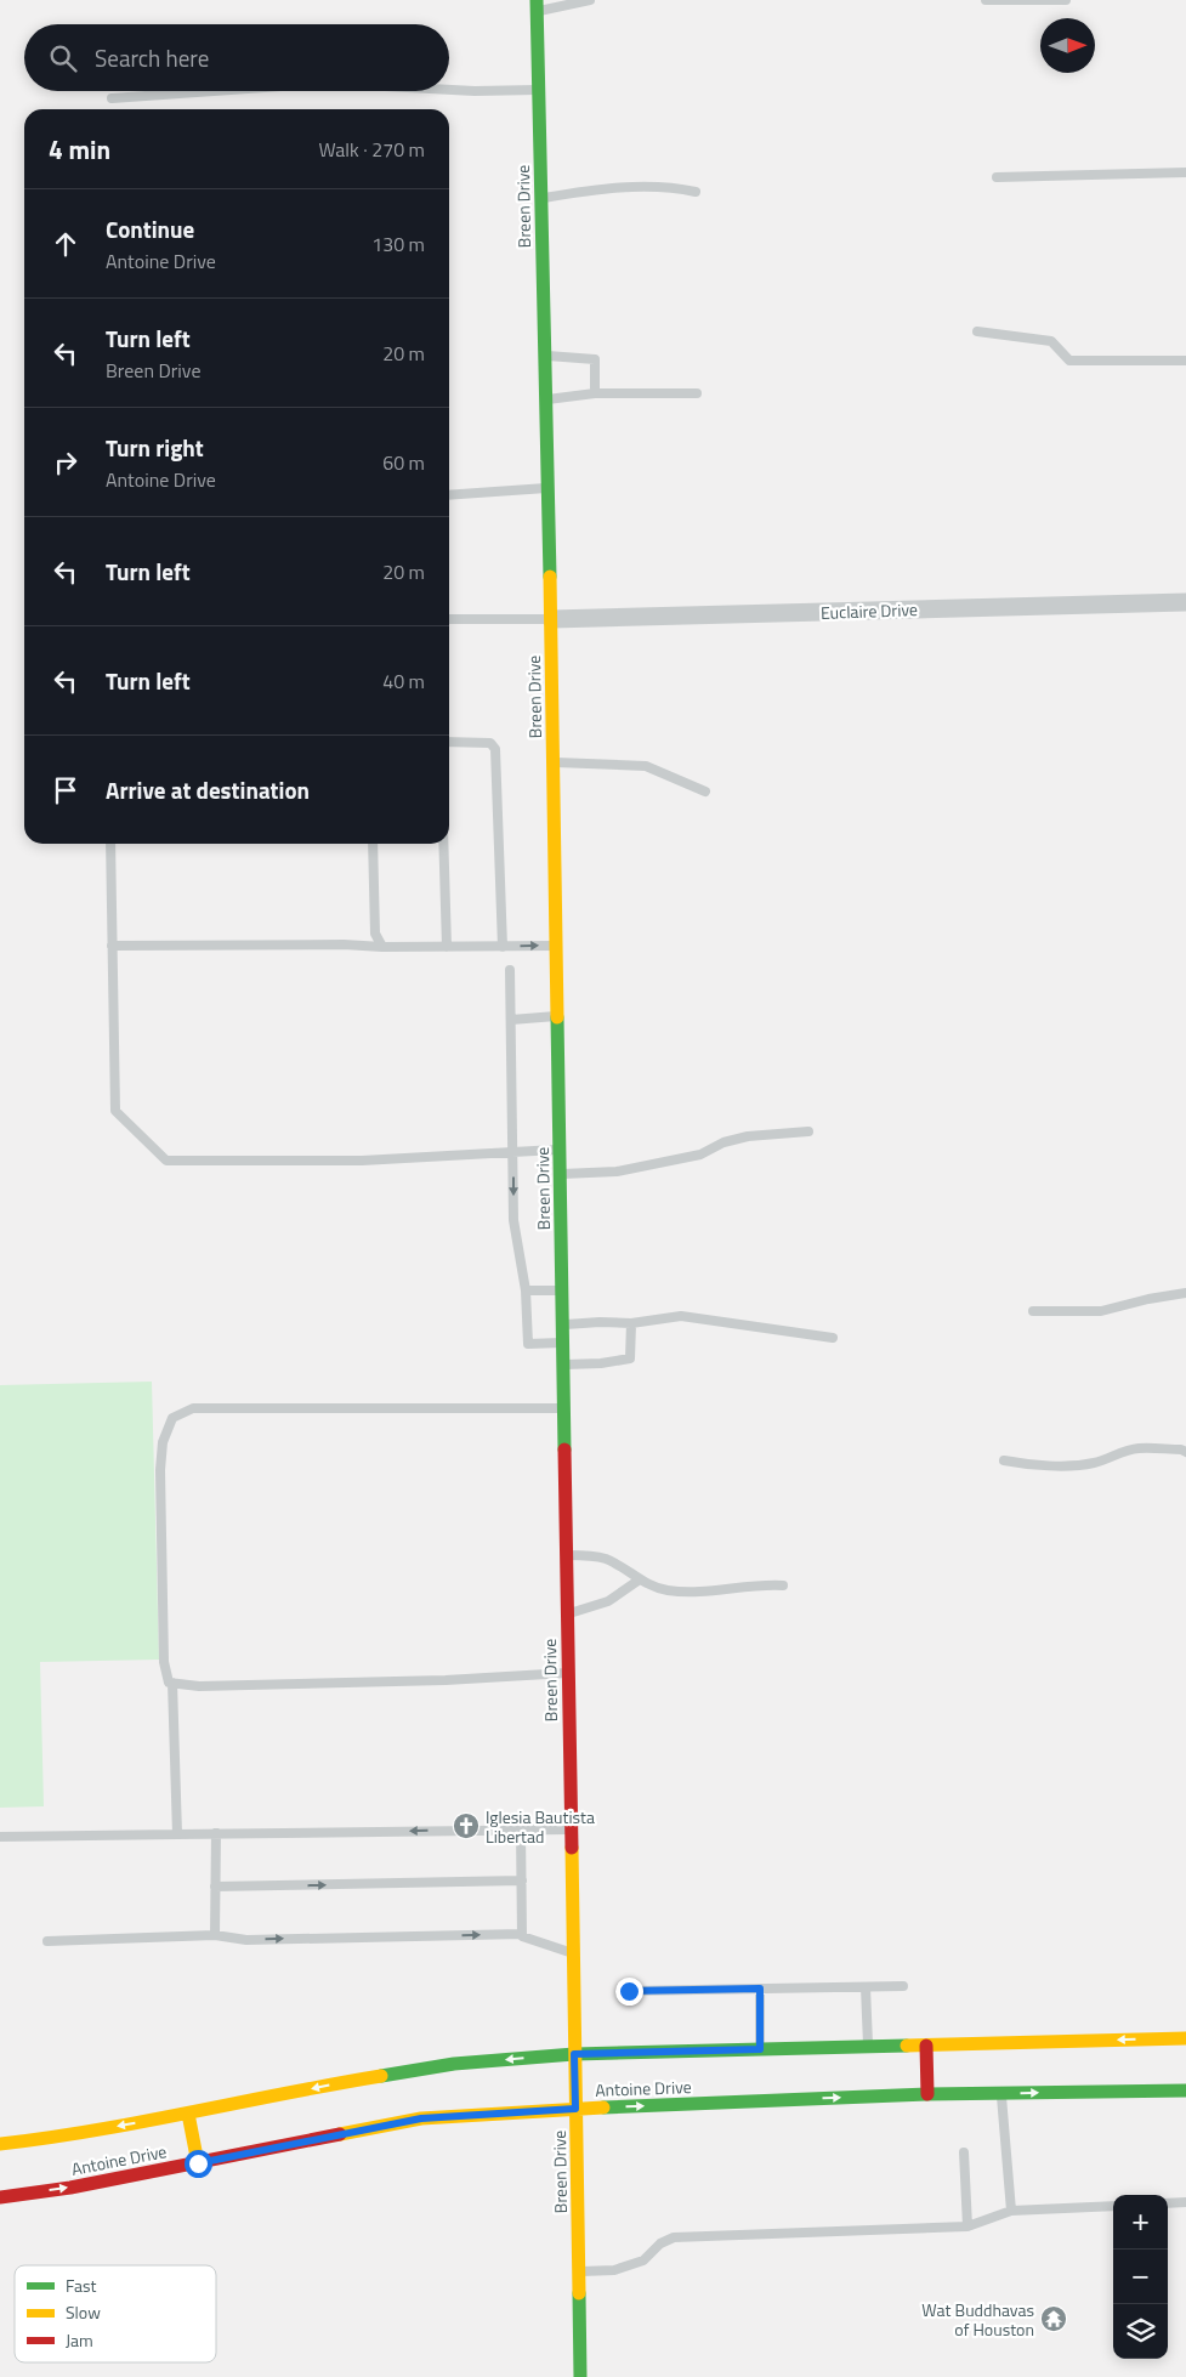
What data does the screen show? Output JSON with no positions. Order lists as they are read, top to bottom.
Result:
{
  "streets": {
    "main road": ["Breen Drive", "Antoine Drive"],
    "street": ["Euclaire Drive"]
  },
  "crossings": [
    ["Breen Drive", "Euclaire Drive"],
    ["Breen Drive", "Antoine Drive"]
  ],
  "places": {
    "church": ["Iglesia Bautista Libertad"],
    "temple": ["Wat Buddhavas of Houston"]
  },
  "legend": ["Fast", "Slow", "Jam"],
  "north": "right",
  "page": {
    "search": "Search here",
    "heading": ["4 min", "Walk · 270 m"],
    "list": [
      ["Continue", "Antoine Drive", "130 m"],
      ["Turn left", "Breen Drive", "20 m"],
      ["Turn right", "Antoine Drive", "60 m"],
      ["Turn left", "20 m"],
      ["Turn left", "40 m"],
      "Arrive at destination"
    ],
    "map_buttons": ["+", "−"]
  }
}
